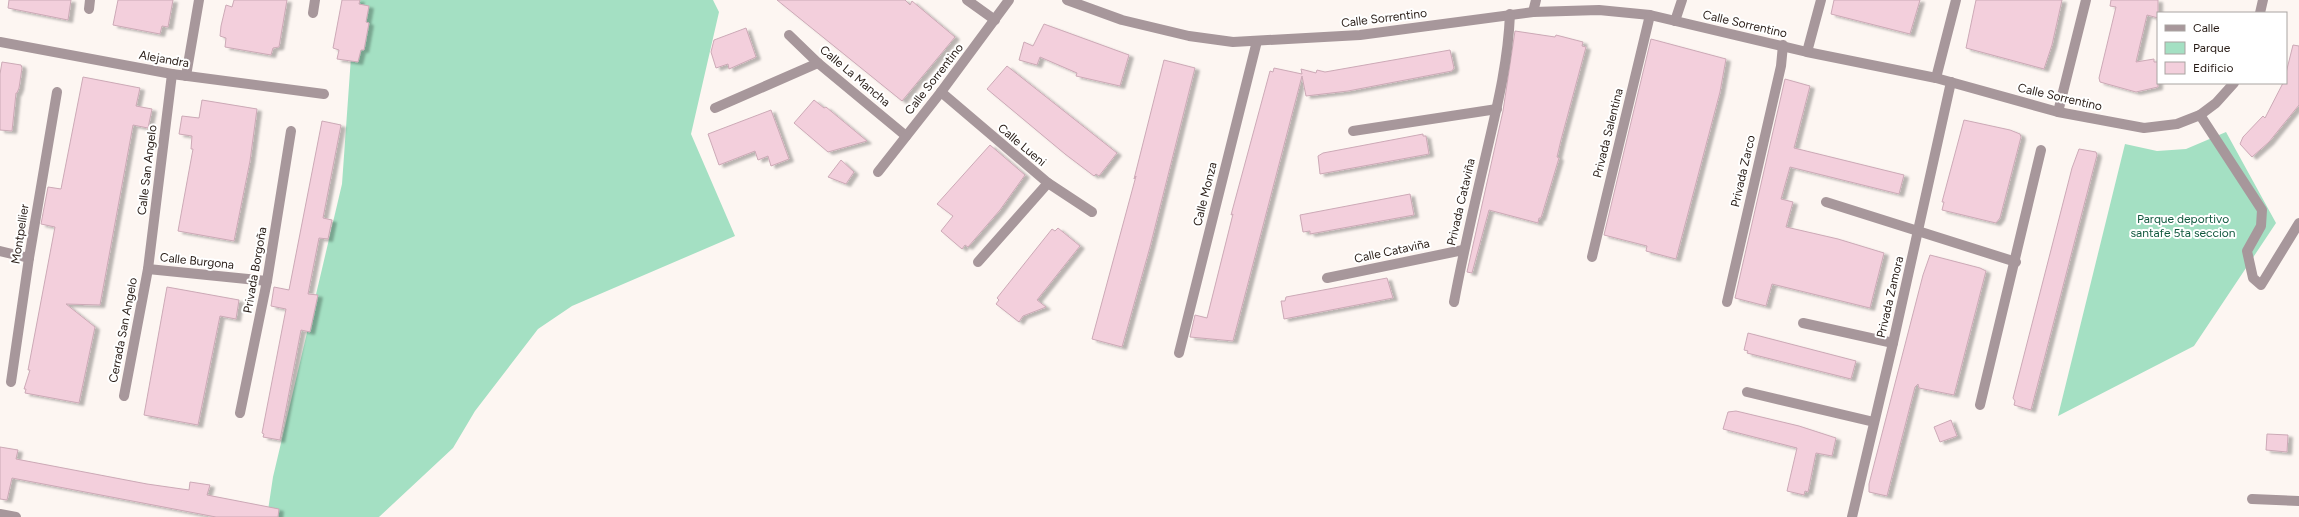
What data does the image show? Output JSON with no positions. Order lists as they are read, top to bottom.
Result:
{
  "streets": {
    "street": [
      "Calle Sorrentino",
      "Alejandra",
      "Calle La Mancha",
      "Privada Salentina",
      "Calle Lueni",
      "Calle San Angelo",
      "Privada Zarco",
      "Calle Monza",
      "Privada Cataviña",
      "Montpellier",
      "Calle Cataviña",
      "Calle Burgona",
      "Privada Borgoña",
      "Privada Zamora",
      "Cerrada San Angelo"
    ]
  },
  "crossings": [
    ["Calle Sorrentino", "Calle La Mancha"],
    ["Calle Sorrentino", "Privada Salentina"],
    ["Calle Sorrentino", "Calle Lueni"],
    ["Calle Sorrentino", "Privada Zarco"],
    ["Calle Sorrentino", "Calle Monza"],
    ["Calle Sorrentino", "Privada Cataviña"],
    ["Calle Sorrentino", "Privada Zamora"],
    ["Alejandra", "Calle San Angelo"],
    ["Calle San Angelo", "Calle Burgona"],
    ["Calle San Angelo", "Cerrada San Angelo"],
    ["Privada Cataviña", "Calle Cataviña"],
    ["Calle Burgona", "Privada Borgoña"],
    ["Calle Burgona", "Cerrada San Angelo"]
  ],
  "parks": ["Parque deportivo santafe 5ta seccion"],
  "legend": ["Calle", "Parque", "Edificio"]
}
